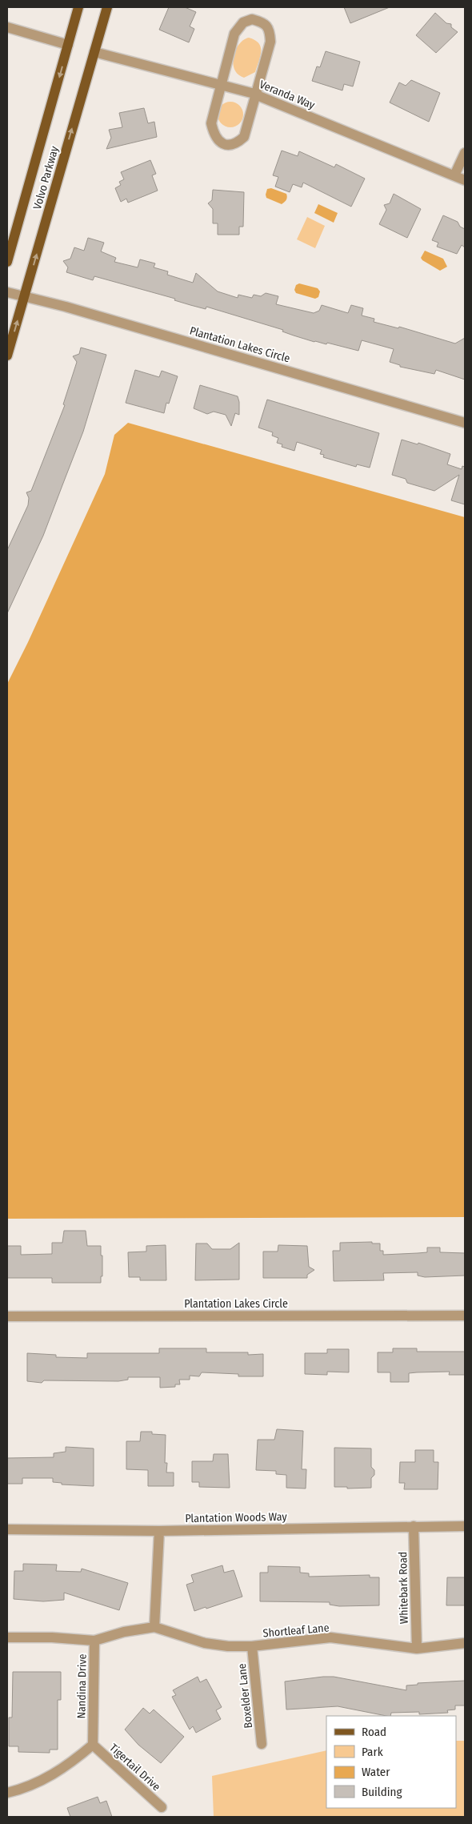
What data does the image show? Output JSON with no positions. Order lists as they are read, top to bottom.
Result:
{
  "streets": {
    "main road": ["Volvo Parkway"],
    "street": [
      "Veranda Way",
      "Plantation Lakes Circle",
      "Plantation Woods Way",
      "Whitebark Road",
      "Shortleaf Lane",
      "Nandina Drive",
      "Boxelder Lane",
      "Tigertail Drive"
    ]
  },
  "crossings": [
    ["Veranda Way", "Volvo Parkway"],
    ["Volvo Parkway", "Plantation Lakes Circle"],
    ["Plantation Woods Way", "Whitebark Road"],
    ["Whitebark Road", "Shortleaf Lane"],
    ["Shortleaf Lane", "Nandina Drive"],
    ["Shortleaf Lane", "Boxelder Lane"],
    ["Nandina Drive", "Tigertail Drive"]
  ],
  "legend": [
    "Road",
    "Park",
    "Water",
    "Building"
  ]
}
